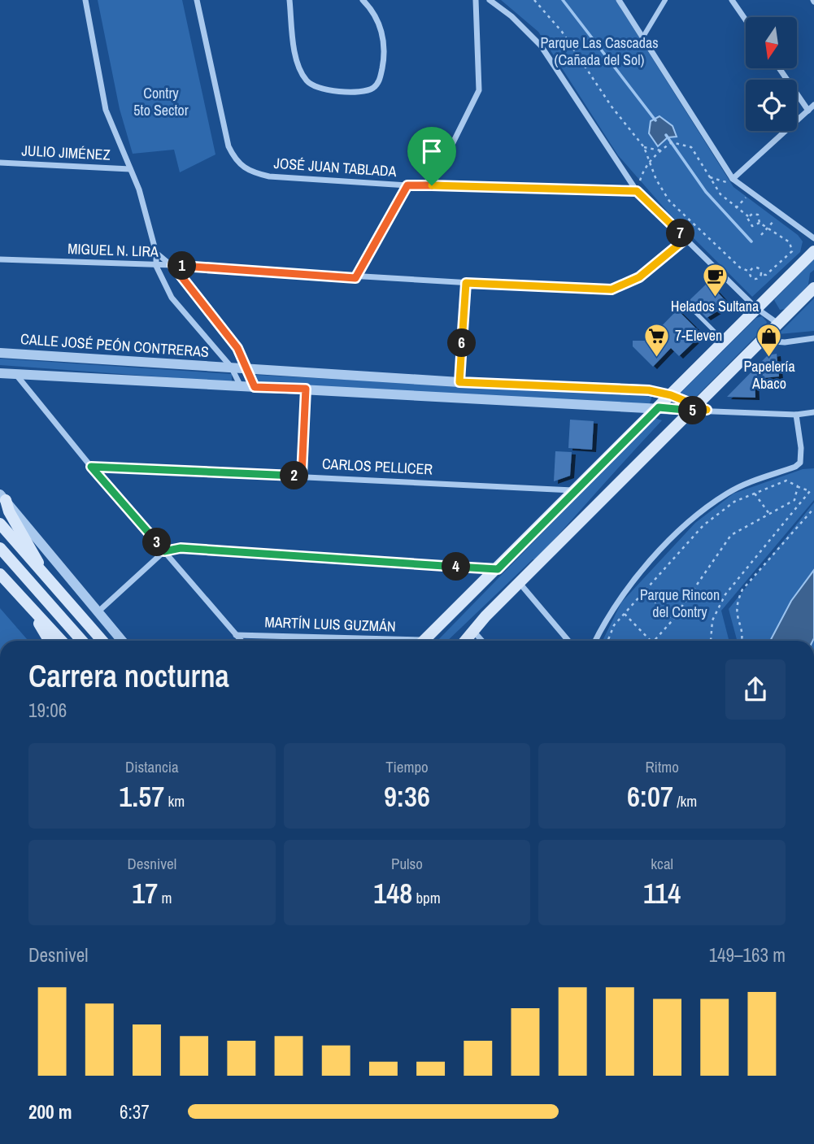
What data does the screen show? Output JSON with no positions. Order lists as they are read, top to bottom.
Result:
{
  "streets": {
    "street": [
      "JULIO JIMÉNEZ",
      "JOSÉ JUAN TABLADA",
      "MIGUEL N. LIRA",
      "CALLE JOSÉ PEÓN CONTRERAS",
      "CARLOS PELLICER",
      "MARTÍN LUIS GUZMÁN"
    ]
  },
  "parks": ["Parque Las Cascadas (Cañada del Sol)", "Contry 5to Sector", "Parque Rincon del Contry"],
  "places": {
    "cafe": ["Helados Sultana"],
    "supermarket": ["7-Eleven"],
    "shop": ["Papelería Abaco"]
  },
  "north": "bottom",
  "page": {
    "pins": [
      "7",
      "1",
      "6",
      "5",
      "2",
      "3",
      "4"
    ],
    "heading": ["Carrera nocturna", "19:06"],
    "stats": [
      ["Distancia", "1.57 km"],
      ["Tiempo", "9:36"],
      ["Ritmo", "6:07 /km"],
      ["Desnivel", "17 m"],
      ["Pulso", "148 bpm"],
      ["kcal", "114"]
    ],
    "chart": ["Desnivel", "149–163 m"],
    "list": [
      {
        "name": "200 m",
        "note": "6:37"
      }
    ]
  }
}
